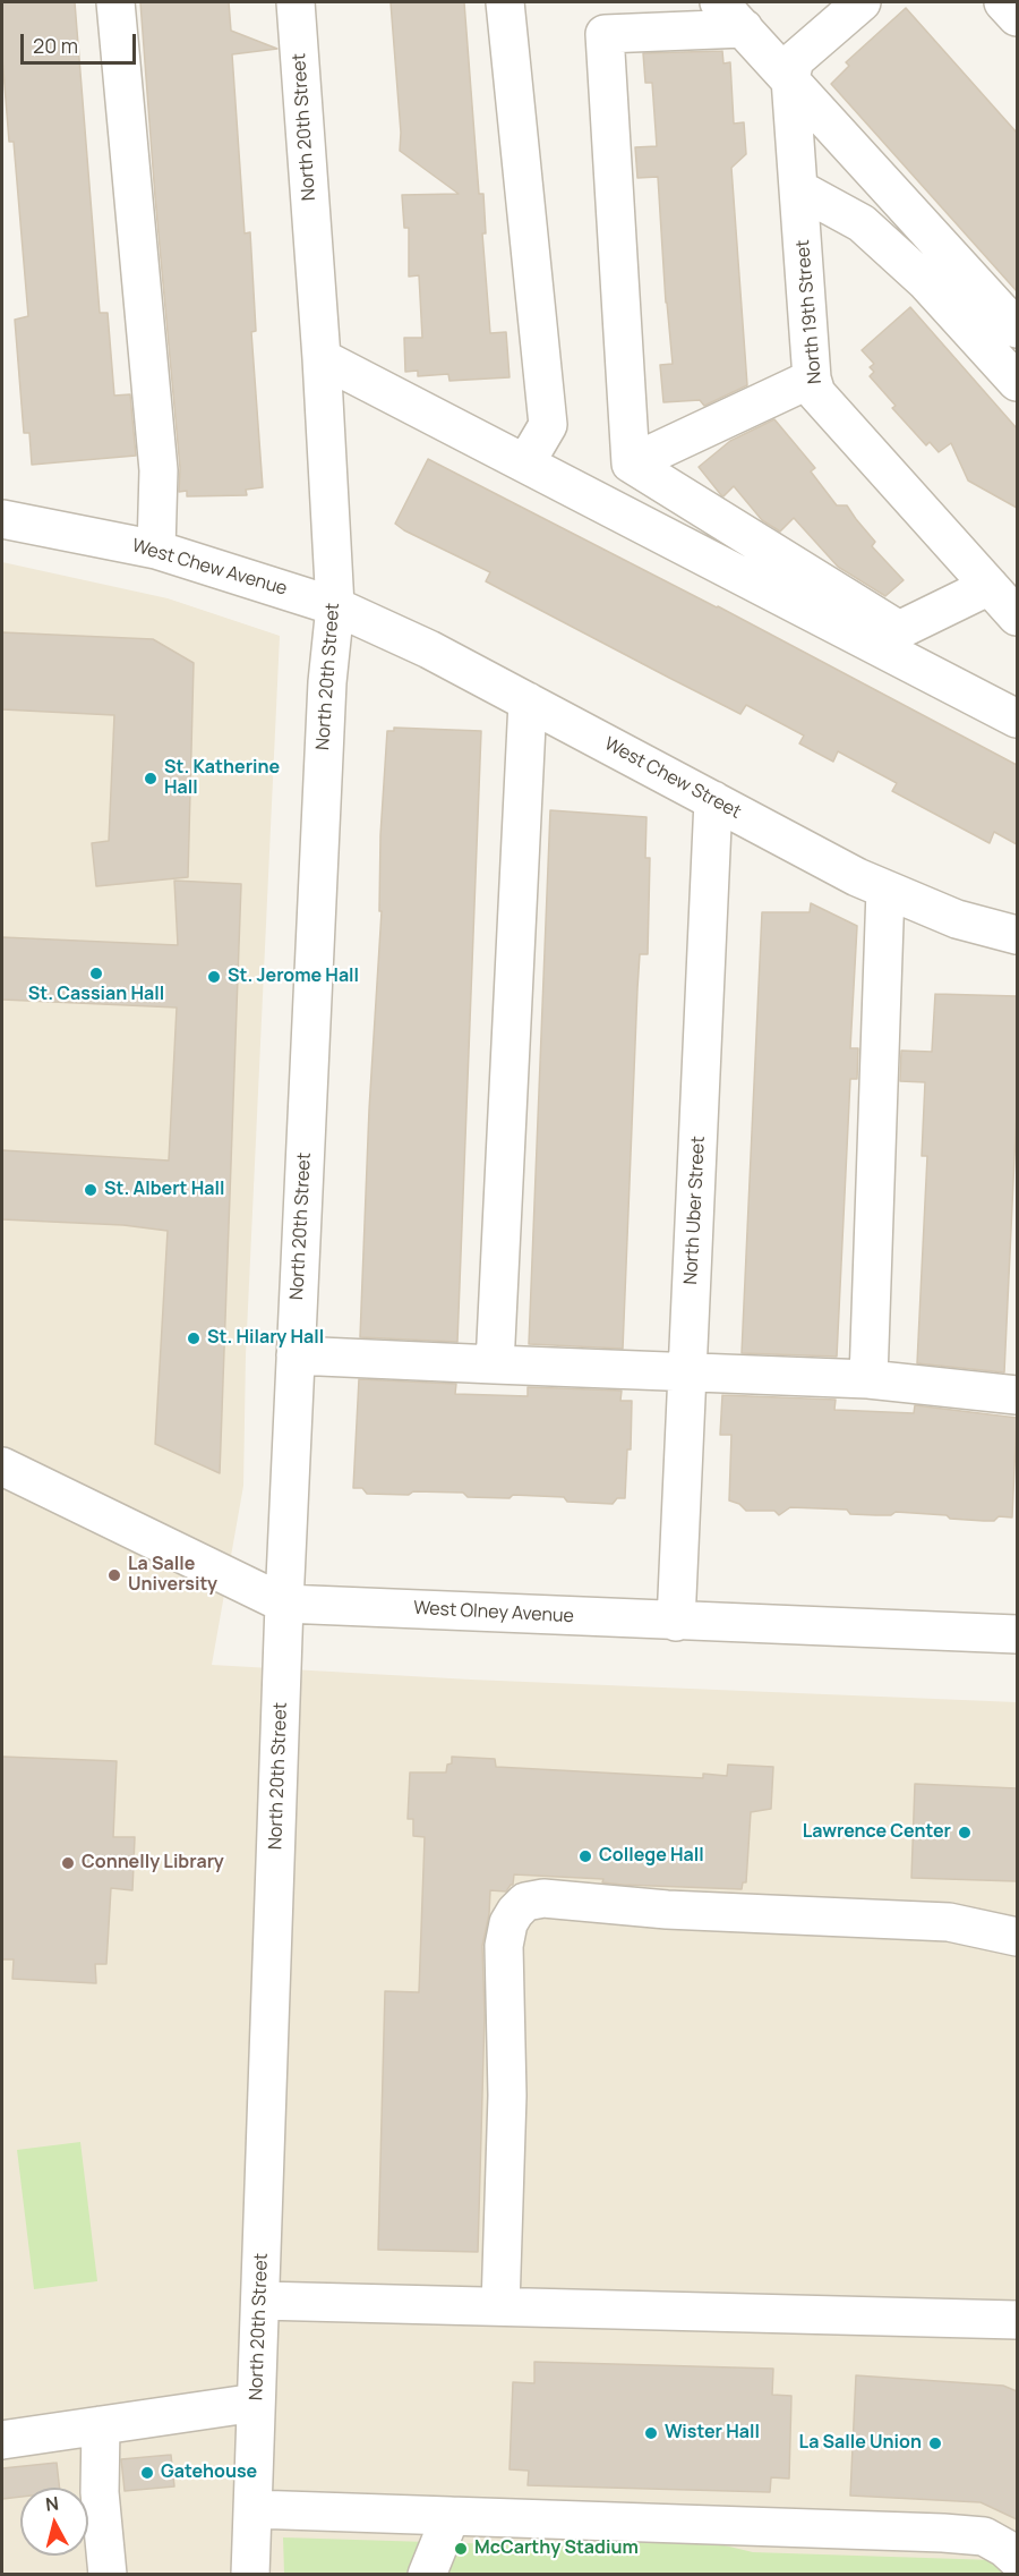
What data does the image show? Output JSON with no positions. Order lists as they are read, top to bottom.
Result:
{
  "streets": {
    "street": [
      "North 20th Street",
      "North 19th Street",
      "West Chew Avenue",
      "West Chew Street",
      "North Uber Street",
      "West Olney Avenue"
    ]
  },
  "crossings": [
    ["North 20th Street", "West Chew Avenue"],
    ["North 20th Street", "West Chew Street"],
    ["North 20th Street", "West Olney Avenue"],
    ["West Chew Avenue", "West Chew Street"],
    ["West Chew Street", "North Uber Street"],
    ["North Uber Street", "West Olney Avenue"]
  ],
  "places": [
    "St. Katherine Hall",
    "St. Cassian Hall",
    "St. Jerome Hall",
    "St. Albert Hall",
    "St. Hilary Hall",
    "La Salle University",
    "Lawrence Center",
    "College Hall",
    "Connelly Library",
    "Wister Hall",
    "La Salle Union",
    "Gatehouse",
    "McCarthy Stadium"
  ],
  "scale_bar": "20 m",
  "north": "top"
}
